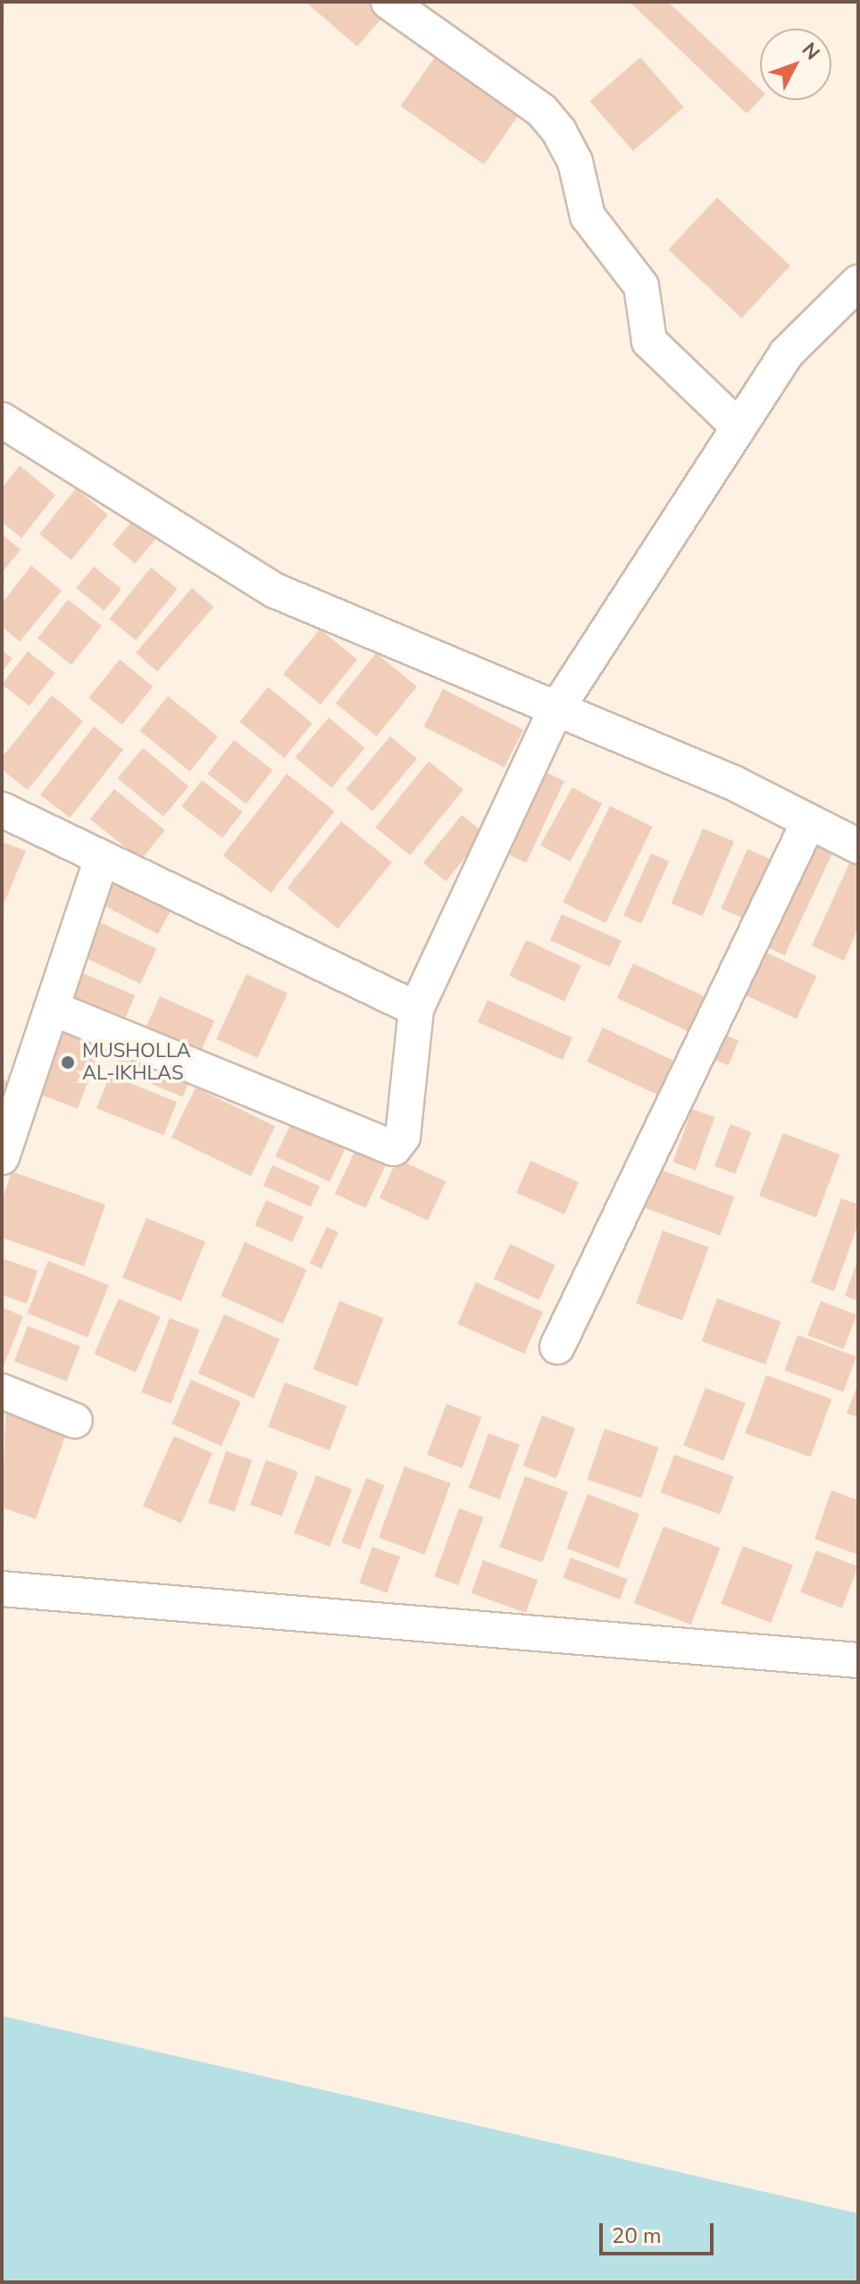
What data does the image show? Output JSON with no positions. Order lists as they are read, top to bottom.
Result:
{
  "places": ["MUSHOLLA AL-IKHLAS"],
  "scale_bar": "20 m",
  "north": "top right"
}
